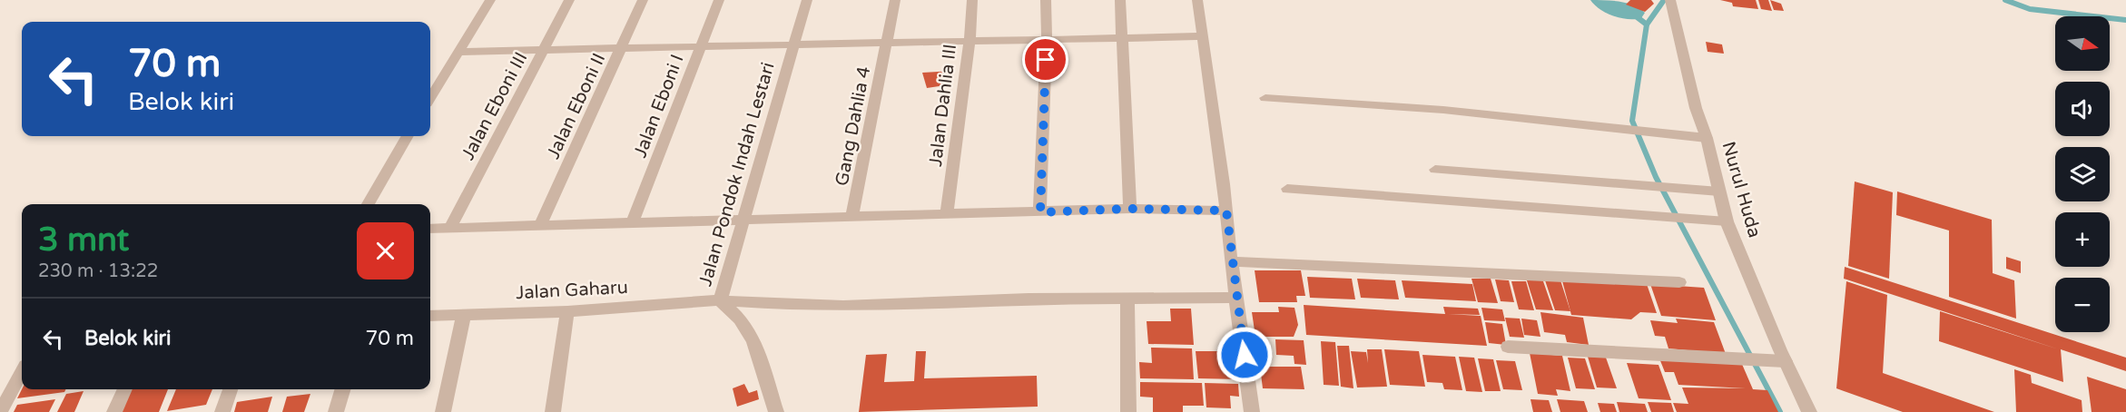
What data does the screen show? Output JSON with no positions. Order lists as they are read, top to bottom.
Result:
{
  "streets": {
    "street": [
      "Jalan Dahlia III",
      "Jalan Eboni III",
      "Jalan Eboni II",
      "Jalan Eboni I",
      "Gang Dahlia 4",
      "Jalan Pondok Indah Lestari",
      "Nurul Huda",
      "Jalan Gaharu"
    ]
  },
  "crossings": [
    ["Jalan Pondok Indah Lestari", "Jalan Gaharu"]
  ],
  "north": "right",
  "page": {
    "map_buttons": ["+", "−"],
    "turn": ["70 m", "Belok kiri"],
    "heading": ["3 mnt", "230 m · 13:22"],
    "list": [
      {
        "name": "Belok kiri",
        "value": "70 m"
      }
    ]
  }
}
